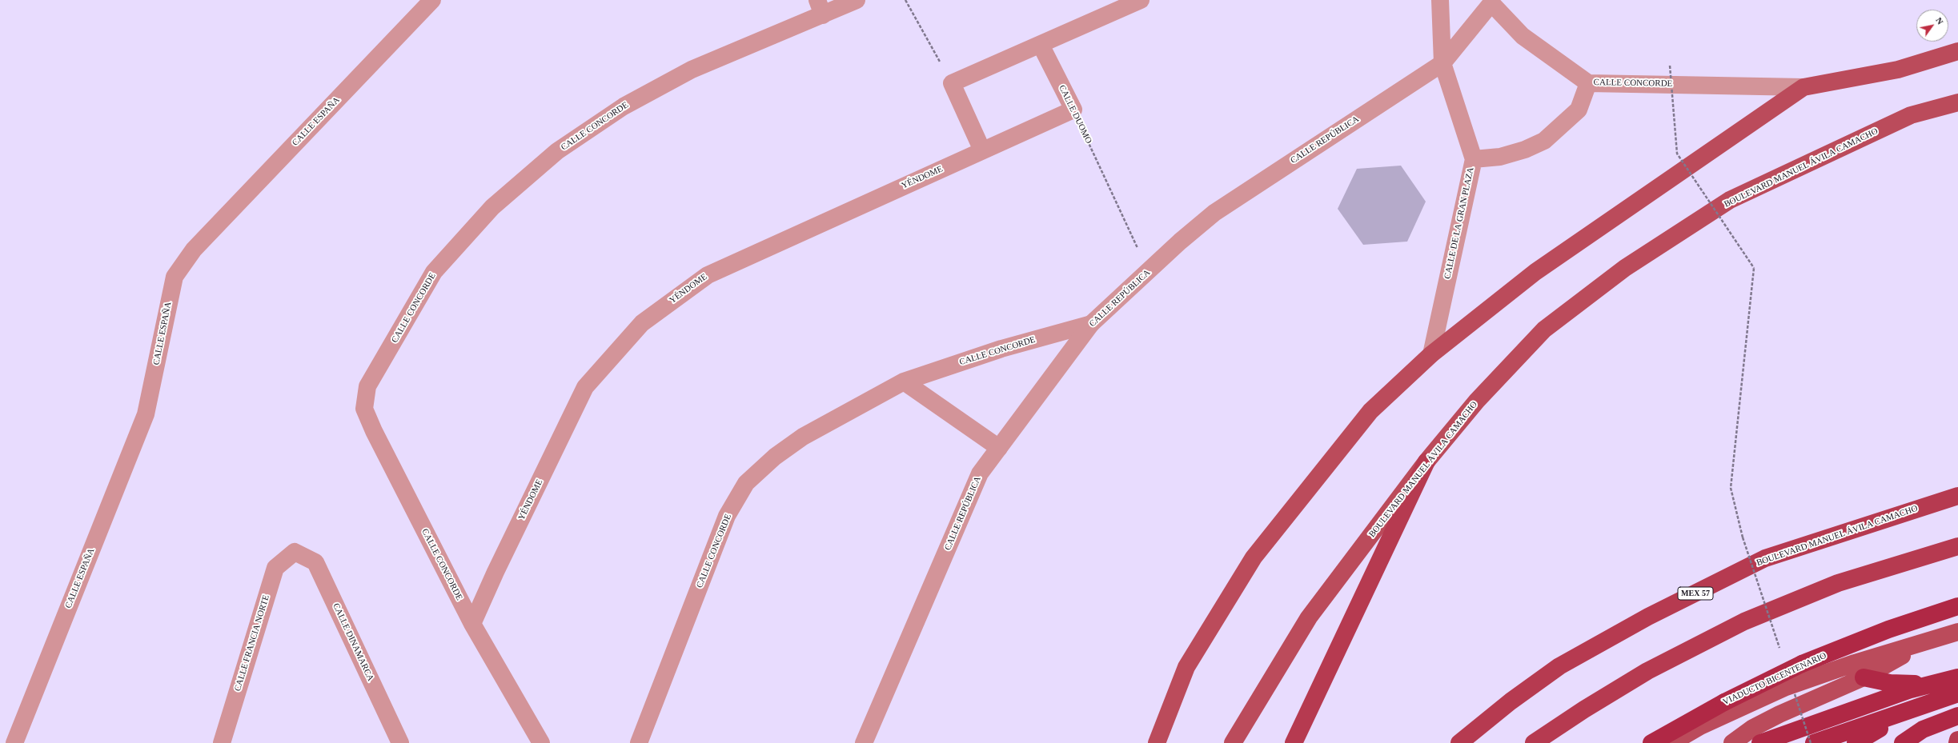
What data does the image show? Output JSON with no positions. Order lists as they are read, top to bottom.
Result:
{
  "streets": {
    "highway": ["BOULEVARD MANUEL ÁVILA CAMACHO", "MEX 57", "VIADUCTO BICENTENARIO"],
    "street": [
      "CALLE CONCORDE",
      "CALLE DUOMO",
      "CALLE ESPAÑA",
      "CALLE REPÚBLICA",
      "YÉNDOME",
      "CALLE DE LA GRAN PLAZA",
      "CALLE DINAMARCA",
      "CALLE FRANCIA NORTE"
    ]
  },
  "crossings": [
    ["CALLE CONCORDE", "CALLE REPÚBLICA"],
    ["CALLE CONCORDE", "YÉNDOME"],
    ["CALLE DUOMO", "CALLE REPÚBLICA"],
    ["CALLE DUOMO", "YÉNDOME"],
    ["CALLE REPÚBLICA", "CALLE DE LA GRAN PLAZA"],
    ["CALLE DINAMARCA", "CALLE FRANCIA NORTE"]
  ],
  "north": "top right"
}
